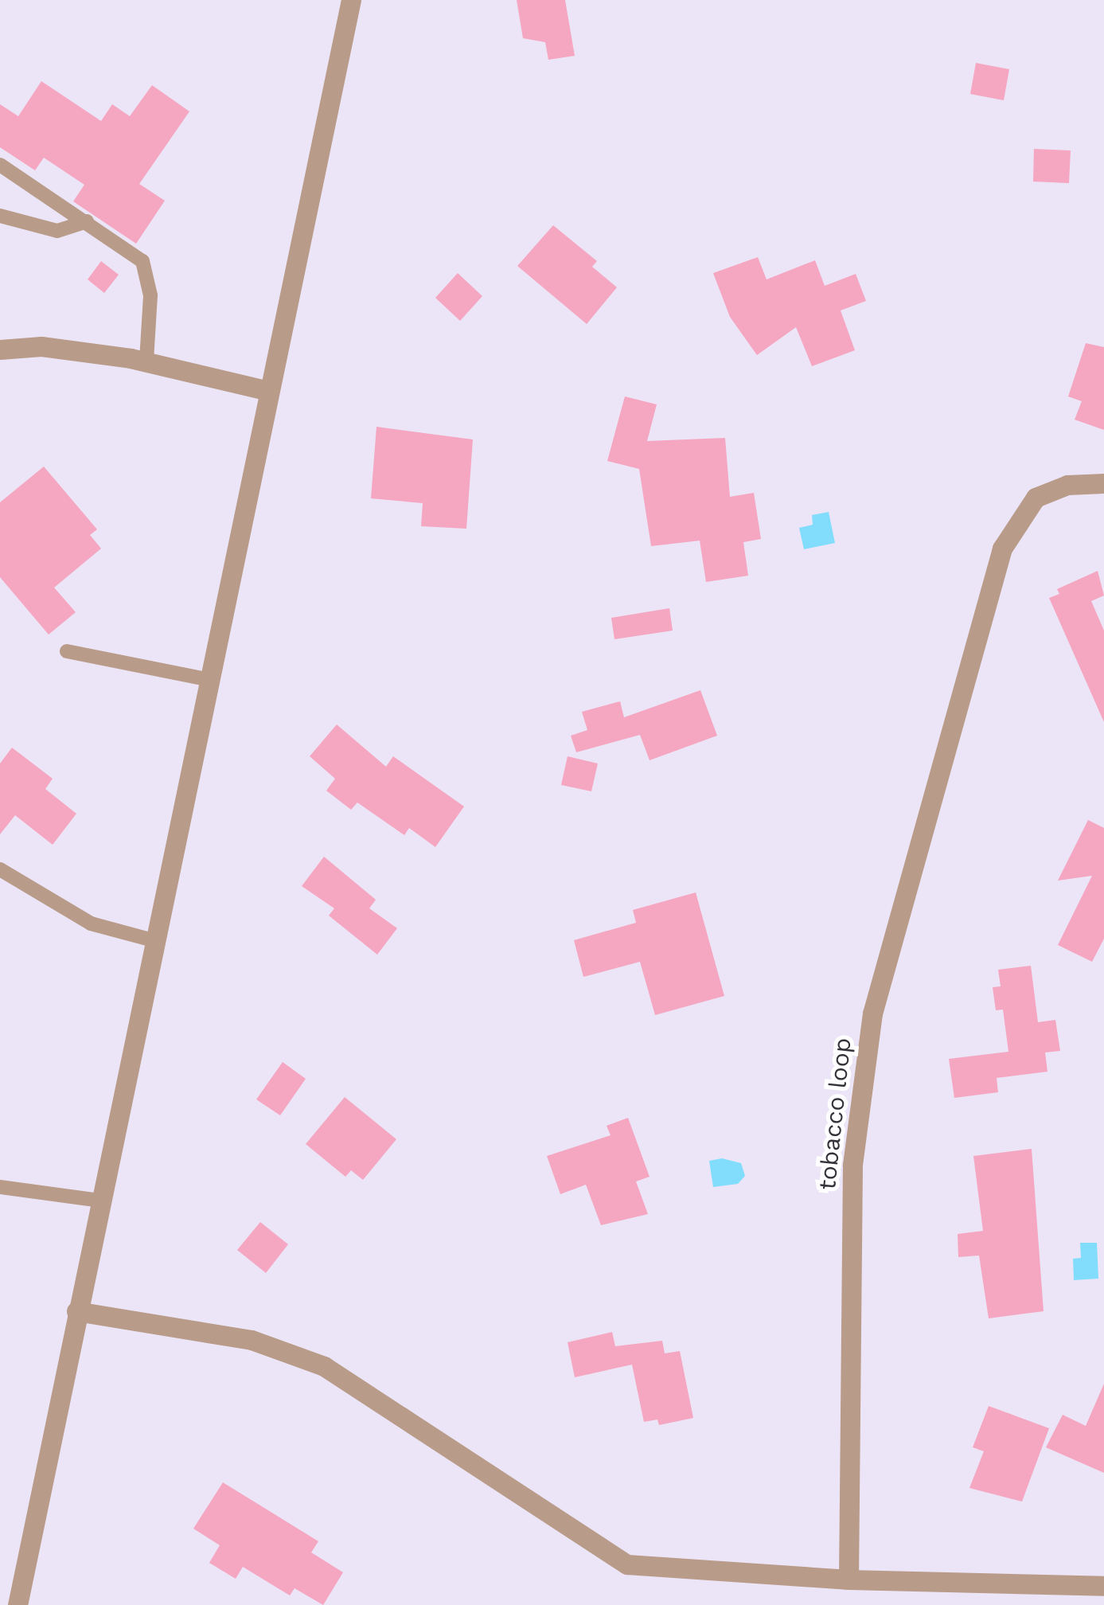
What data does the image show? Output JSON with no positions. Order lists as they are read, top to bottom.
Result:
{
  "streets": {
    "street": ["tobacco loop"]
  }
}
